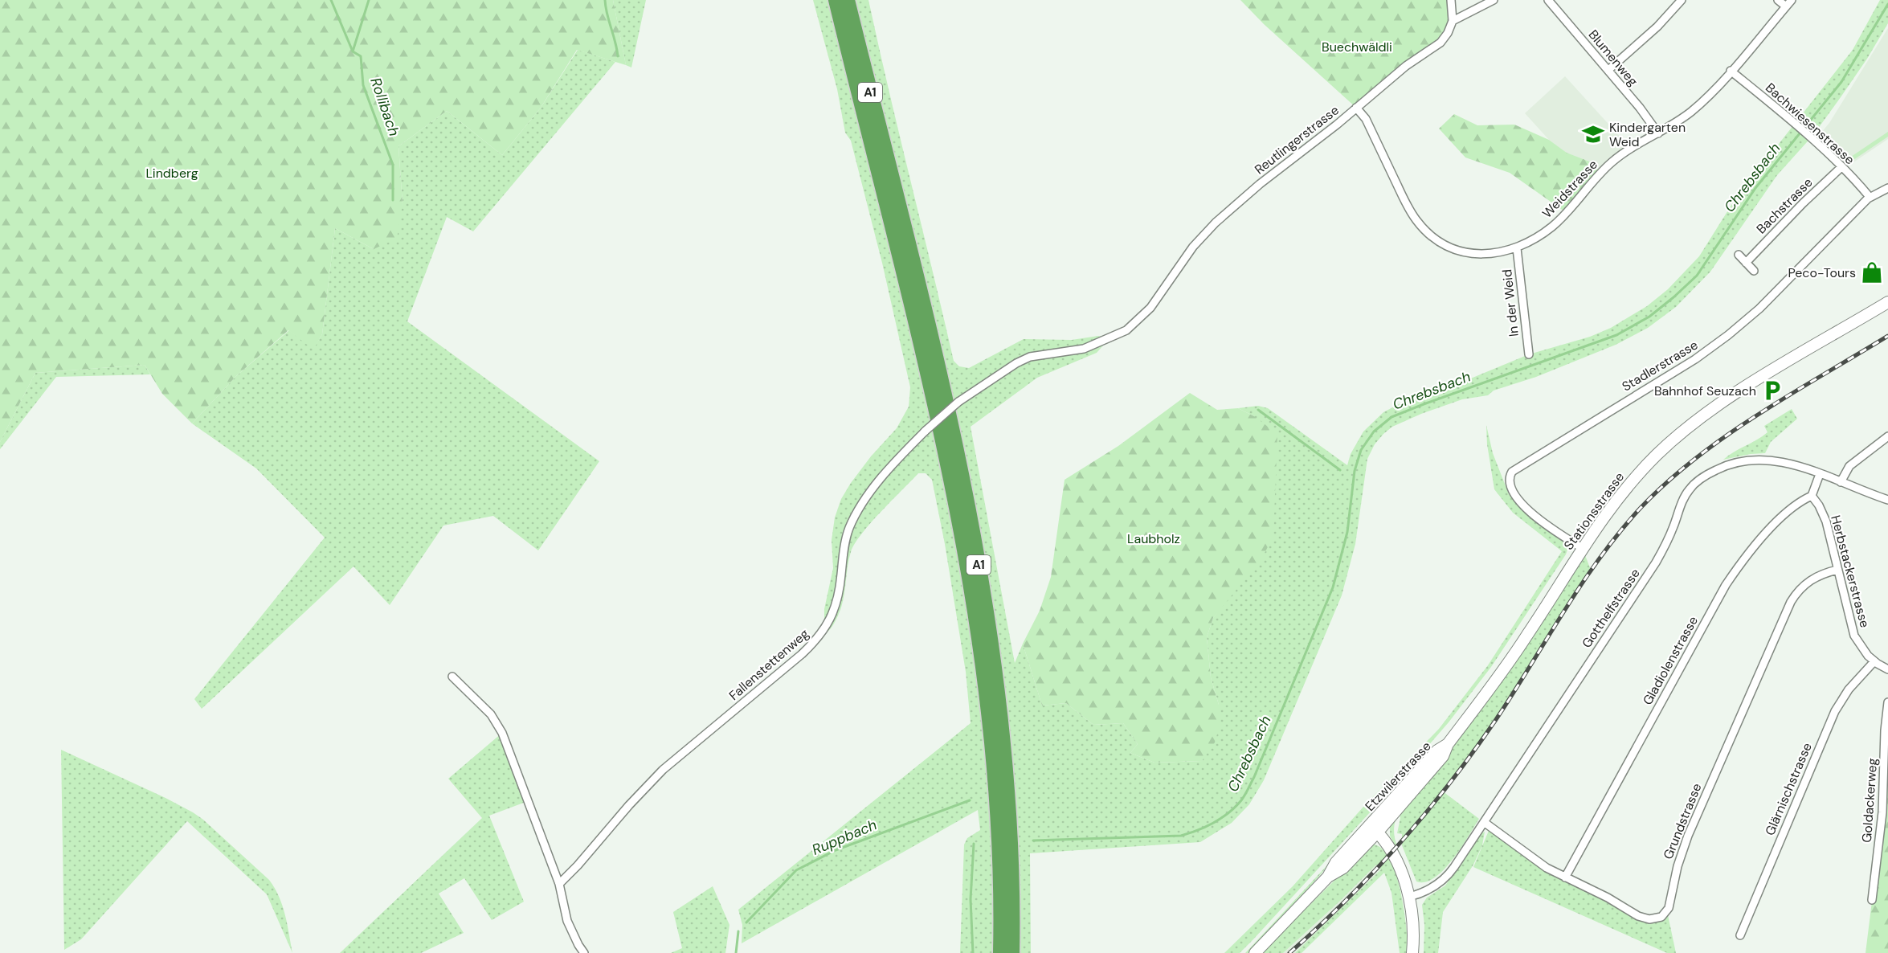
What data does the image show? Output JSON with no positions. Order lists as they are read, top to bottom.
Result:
{
  "streets": {
    "highway": ["A1"],
    "main road": ["Stationsstrasse", "Etzwilerstrasse"],
    "street": [
      "Blumenweg",
      "Bachwiesenstrasse",
      "Reutlingerstrasse",
      "Weidstrasse",
      "Bachstrasse",
      "In der Weid",
      "Stadlerstrasse",
      "Herbstackerstrasse",
      "Gotthelfstrasse",
      "Gladiolenstrasse",
      "Fallenstettenweg",
      "Glärnischstrasse",
      "Goldackerweg",
      "Grundstrasse"
    ]
  },
  "crossings": [
    ["Blumenweg", "Weidstrasse"],
    ["Bachwiesenstrasse", "Weidstrasse"],
    ["Bachwiesenstrasse", "Bachstrasse"],
    ["Bachwiesenstrasse", "Stadlerstrasse"],
    ["Reutlingerstrasse", "Weidstrasse"],
    ["Reutlingerstrasse", "Fallenstettenweg"],
    ["Weidstrasse", "In der Weid"],
    ["Stadlerstrasse", "Stationsstrasse"],
    ["Stationsstrasse", "Etzwilerstrasse"],
    ["Herbstackerstrasse", "Gladiolenstrasse"],
    ["Herbstackerstrasse", "Glärnischstrasse"],
    ["Herbstackerstrasse", "Grundstrasse"],
    ["Gotthelfstrasse", "Grundstrasse"],
    ["Gladiolenstrasse", "Grundstrasse"]
  ],
  "water": ["Rollibach", "Chrebsbach", "Ruppbach"],
  "parks": ["Buechwäldli", "Lindberg", "Laubholz"],
  "places": {
    "school or university": ["Kindergarten Weid"],
    "shop": ["Peco-Tours"],
    "parking": ["Bahnhof Seuzach"]
  }
}
